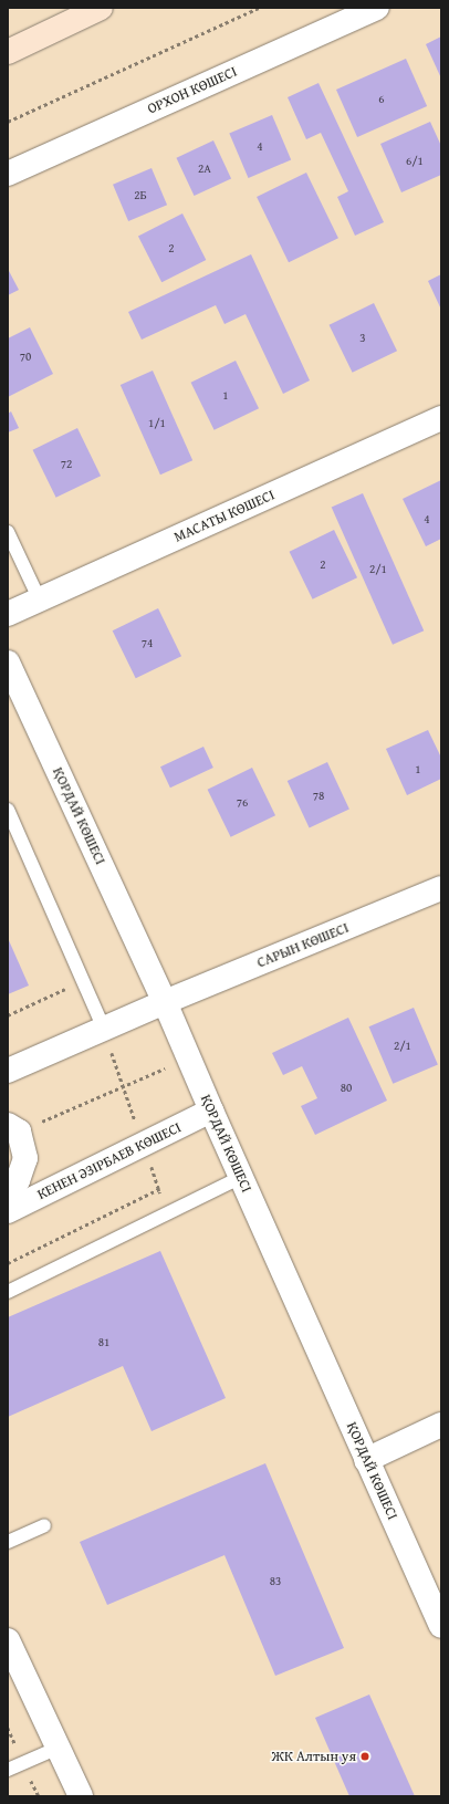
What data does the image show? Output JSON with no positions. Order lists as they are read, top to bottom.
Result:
{
  "streets": {
    "street": [
      "ОРХОН КӨШЕСІ",
      "МАСАТЫ КӨШЕСІ",
      "ҚОРДАЙ КӨШЕСІ",
      "САРЫН КӨШЕСІ",
      "КЕНЕН ӘЗІРБАЕВ КӨШЕСІ"
    ]
  },
  "crossings": [
    ["ҚОРДАЙ КӨШЕСІ", "САРЫН КӨШЕСІ"],
    ["ҚОРДАЙ КӨШЕСІ", "КЕНЕН ӘЗІРБАЕВ КӨШЕСІ"]
  ],
  "places": ["ЖК Алтын уя"],
  "house_numbers": [
    "6",
    "4",
    "6/1",
    "2А",
    "2Б",
    "2",
    "3",
    "70",
    "1",
    "1/1",
    "72",
    "4",
    "2",
    "2/1",
    "74",
    "1",
    "78",
    "76",
    "2/1",
    "80",
    "81",
    "83"
  ]
}
